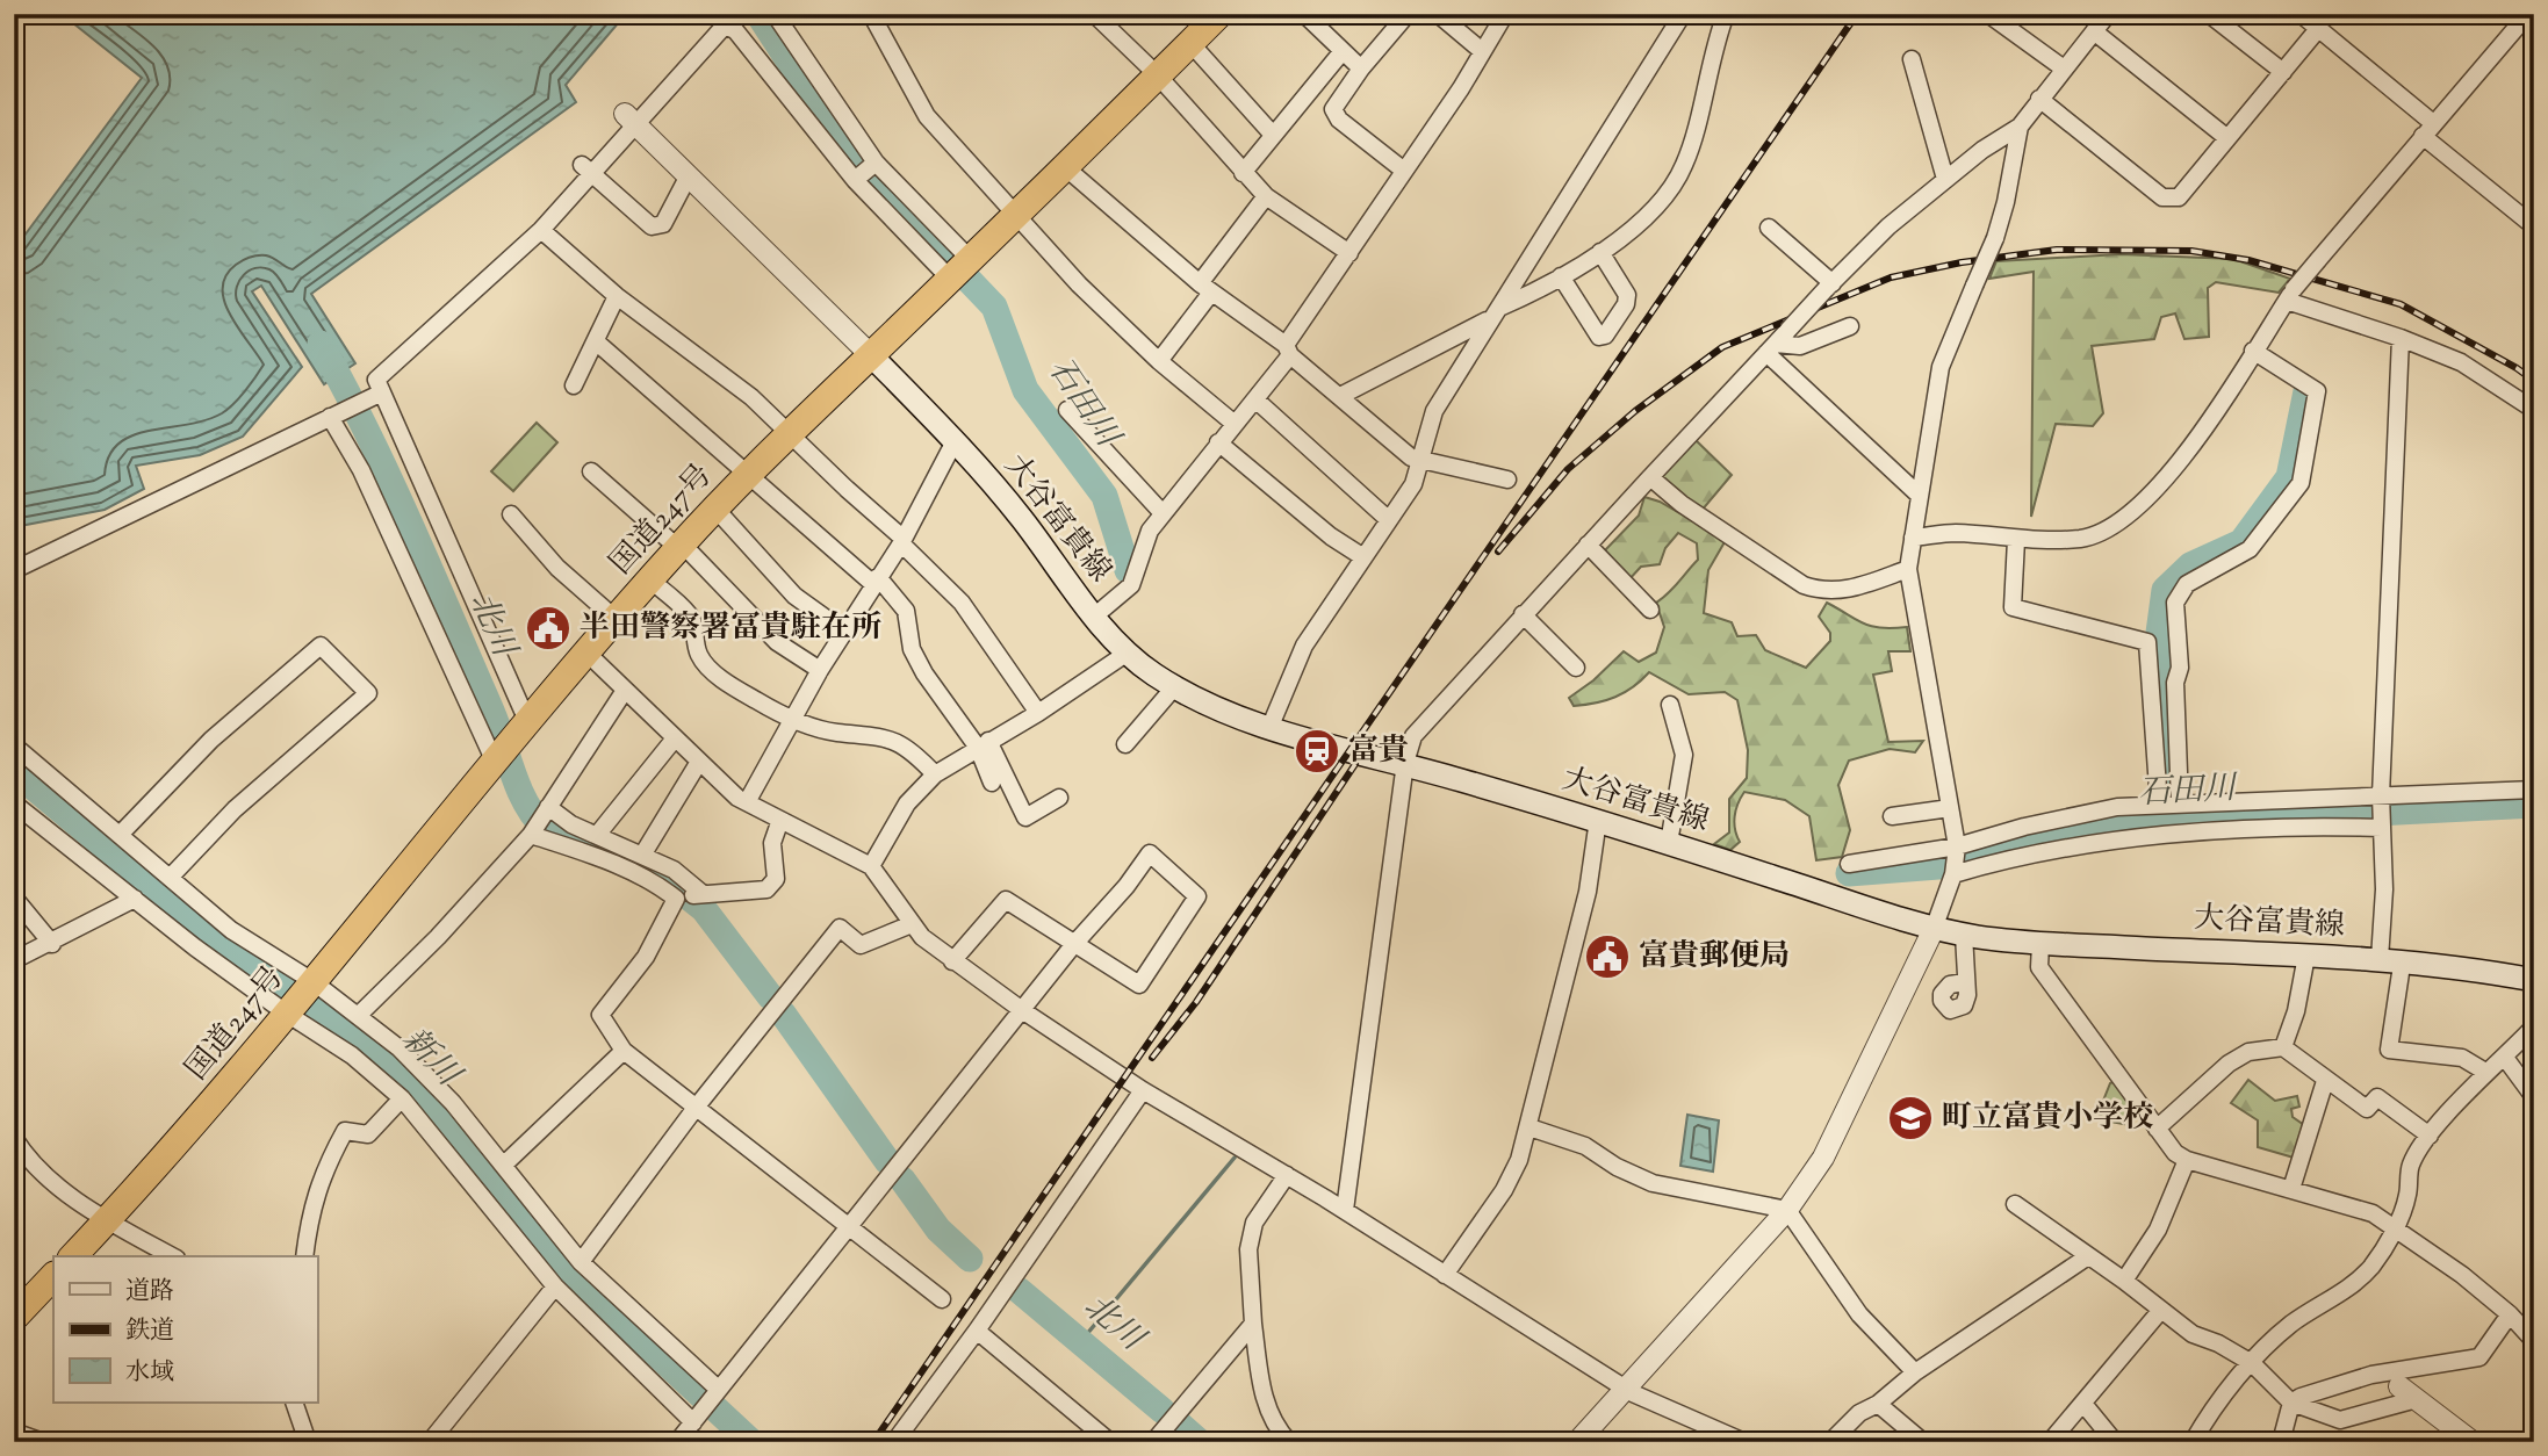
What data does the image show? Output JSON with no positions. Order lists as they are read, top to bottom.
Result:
{
  "streets": {
    "highway": ["国道247号"],
    "main road": ["大谷富貴線"]
  },
  "crossings": [
    ["大谷富貴線", "国道247号"]
  ],
  "water": ["石田川", "北川", "新川"],
  "places": {
    "public building": ["半田警察署冨貴駐在所", "富貴郵便局"],
    "station": ["富貴"],
    "school or university": ["町立富貴小学校"]
  },
  "legend": ["道路", "鉄道", "水域"]
}
